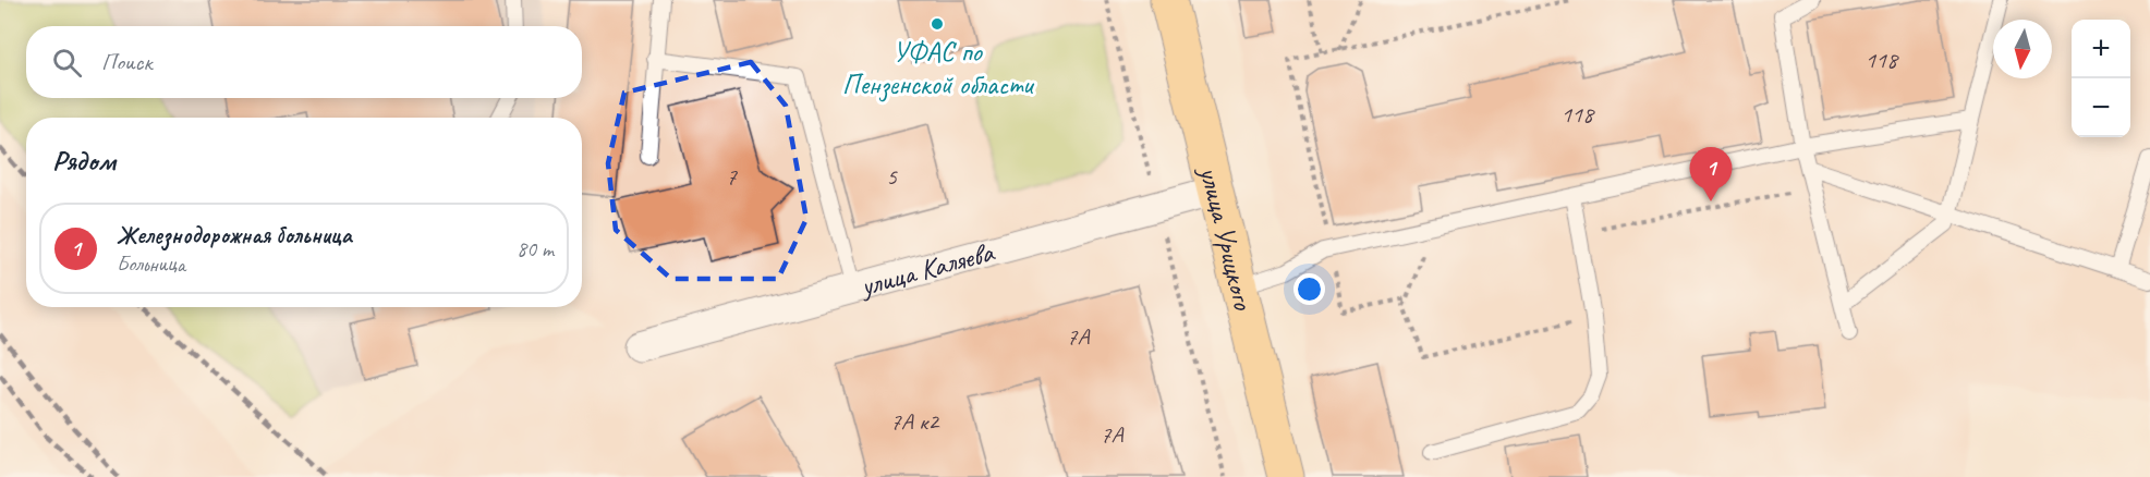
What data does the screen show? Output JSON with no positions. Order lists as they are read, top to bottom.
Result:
{
  "streets": {
    "main road": ["улица Урицкого"],
    "street": ["улица Каляева"]
  },
  "crossings": [
    ["улица Урицкого", "улица Каляева"]
  ],
  "places": ["УФАС по Пензенской области"],
  "house_numbers": [
    "118",
    "118",
    "7",
    "5",
    "7А",
    "7А к2",
    "7А"
  ],
  "north": "bottom",
  "page": {
    "map_buttons": ["+", "−"],
    "search": "Поиск",
    "heading": "Рядом",
    "pins": "1",
    "list": [
      {
        "mark": "1",
        "name": "Железнодорожная больница",
        "note": "Больница",
        "value": "80 m"
      }
    ]
  }
}
